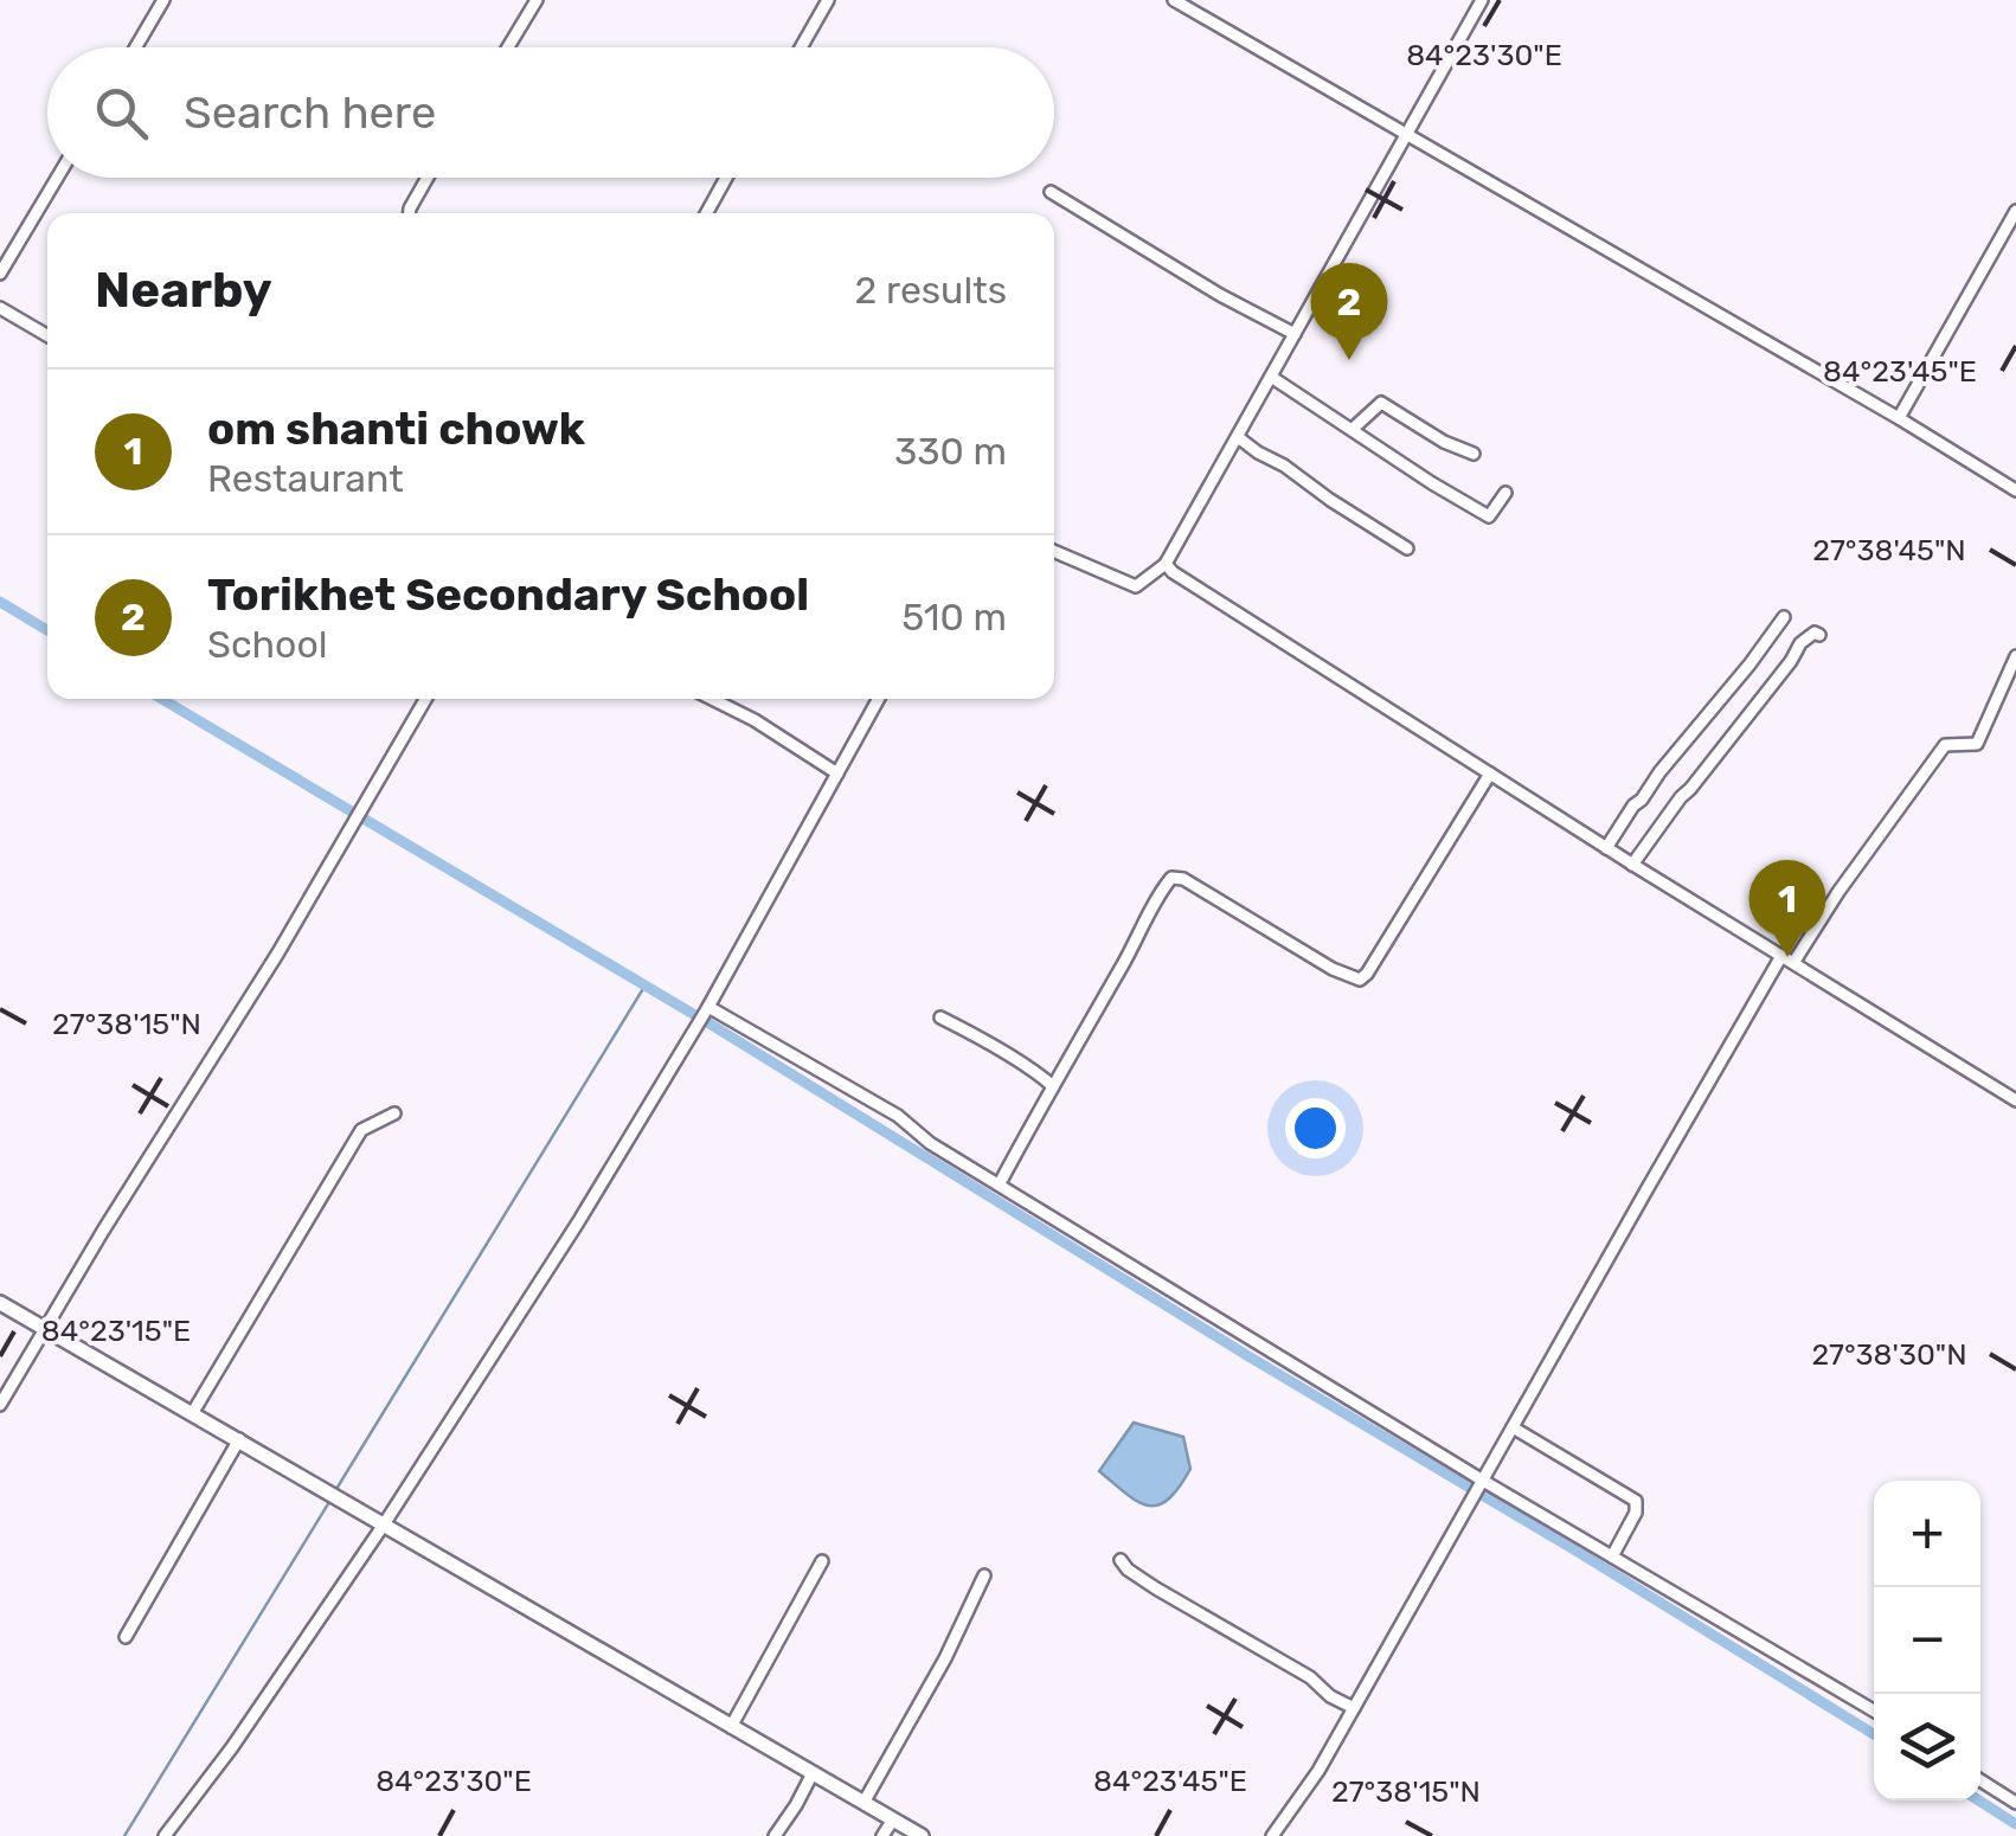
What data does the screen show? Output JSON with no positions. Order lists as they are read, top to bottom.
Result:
{
  "page": {
    "search": "Search here",
    "heading": ["Nearby", "2 results"],
    "pins": ["2", "1"],
    "list": [
      {
        "mark": "1",
        "name": "om shanti chowk",
        "note": "Restaurant",
        "value": "330 m"
      },
      {
        "mark": "2",
        "name": "Torikhet Secondary School",
        "note": "School",
        "value": "510 m"
      }
    ],
    "map_buttons": ["+", "−"]
  },
  "coordinates": [
    "84°23'30\"E",
    "84°23'45\"E",
    "27°38'45\"N",
    "27°38'15\"N",
    "84°23'15\"E",
    "27°38'30\"N"
  ]
}
